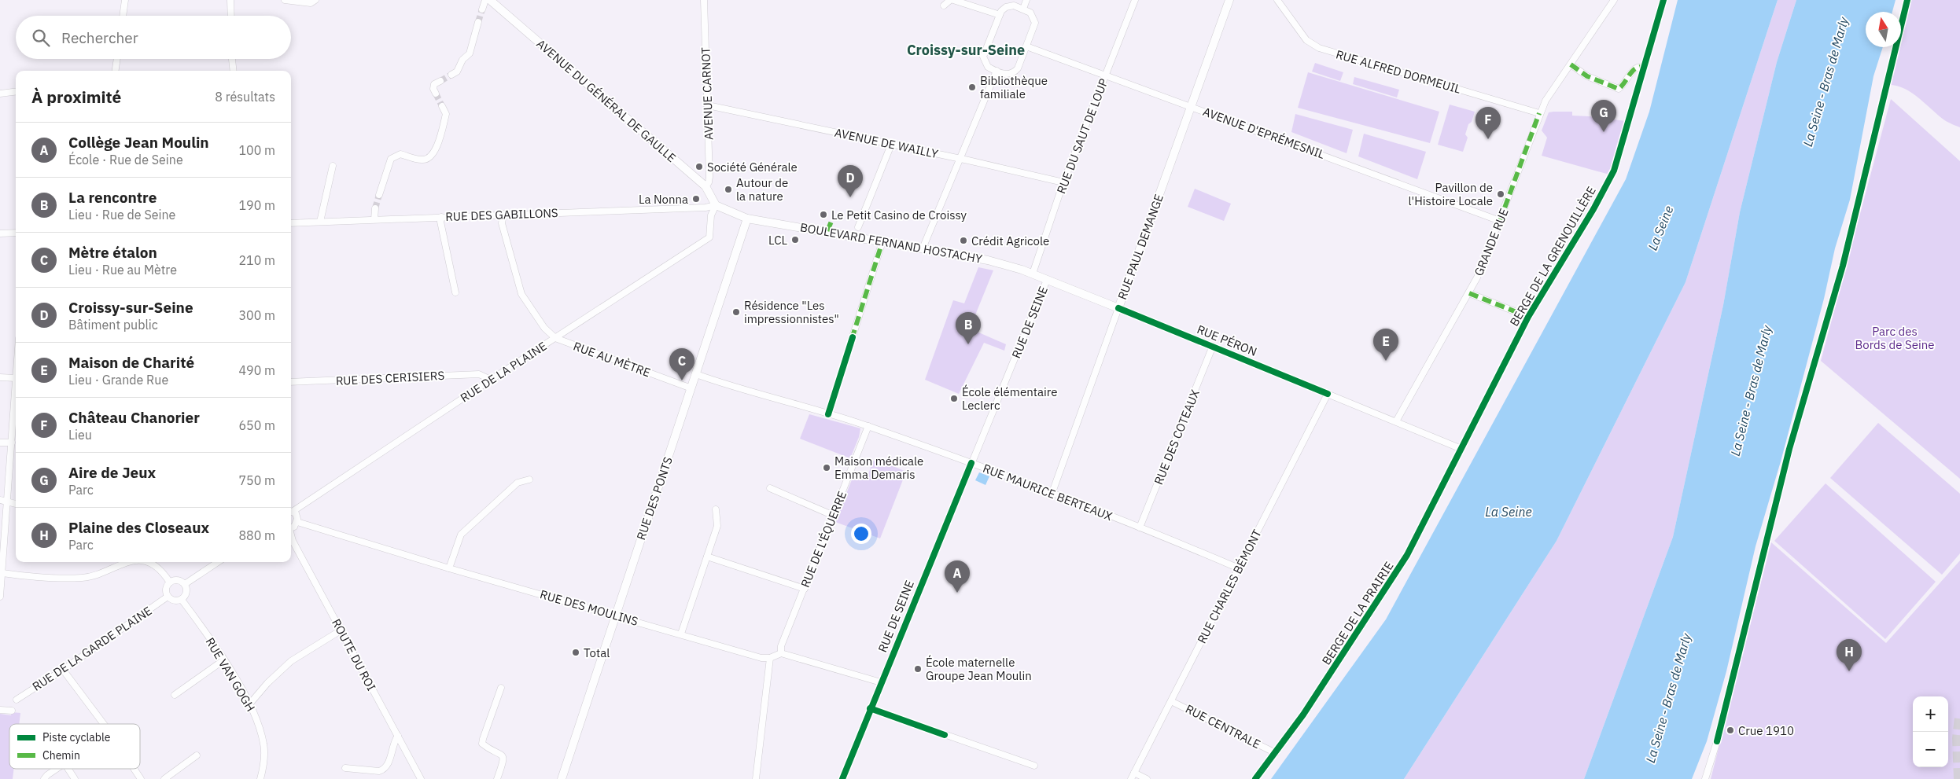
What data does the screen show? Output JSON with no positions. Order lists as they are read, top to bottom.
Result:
{
  "streets": {
    "main road": [
      "AVENUE DU GÉNÉRAL DE GAULLE",
      "BOULEVARD FERNAND HOSTACHY",
      "RUE PAUL DEMANGE",
      "RUE PÉRON",
      "RUE DES PONTS"
    ],
    "street": [
      "RUE ALFRED DORMEUIL",
      "AVENUE CARNOT",
      "AVENUE D'EPRÉMESNIL",
      "RUE DU SAUT DE LOUP",
      "AVENUE DE WAILLY",
      "RUE DES GABILLONS",
      "GRANDE RUE",
      "BERGE DE LA GRENOUILLÈRE",
      "RUE DE SEINE",
      "RUE AU MÈTRE",
      "RUE DE LA PLAINE",
      "RUE DES CERISIERS",
      "RUE DES COTEAUX",
      "RUE MAURICE BERTEAUX",
      "RUE DE L'ÉQUERRE",
      "RUE CHARLES BÉMONT",
      "RUE DES MOULINS",
      "BERGE DE LA PRAIRIE",
      "RUE DE LA GARDE PLAINE",
      "ROUTE DU ROI",
      "RUE VAN GOGH",
      "RUE CENTRALE"
    ]
  },
  "crossings": [
    ["RUE ALFRED DORMEUIL", "GRANDE RUE"],
    ["AVENUE CARNOT", "AVENUE DU GÉNÉRAL DE GAULLE"],
    ["AVENUE CARNOT", "AVENUE DE WAILLY"],
    ["AVENUE DU GÉNÉRAL DE GAULLE", "RUE DES GABILLONS"],
    ["AVENUE DU GÉNÉRAL DE GAULLE", "BOULEVARD FERNAND HOSTACHY"],
    ["AVENUE DU GÉNÉRAL DE GAULLE", "RUE DE LA PLAINE"],
    ["AVENUE D'EPRÉMESNIL", "RUE DU SAUT DE LOUP"],
    ["AVENUE D'EPRÉMESNIL", "GRANDE RUE"],
    ["AVENUE D'EPRÉMESNIL", "RUE PAUL DEMANGE"],
    ["RUE DU SAUT DE LOUP", "AVENUE DE WAILLY"],
    ["RUE DU SAUT DE LOUP", "BOULEVARD FERNAND HOSTACHY"],
    ["RUE DU SAUT DE LOUP", "RUE PÉRON"],
    ["RUE DES GABILLONS", "BOULEVARD FERNAND HOSTACHY"],
    ["RUE DES GABILLONS", "RUE DE LA PLAINE"],
    ["GRANDE RUE", "RUE PÉRON"],
    ["BOULEVARD FERNAND HOSTACHY", "RUE PÉRON"],
    ["BOULEVARD FERNAND HOSTACHY", "RUE DE LA PLAINE"],
    ["BOULEVARD FERNAND HOSTACHY", "RUE DES PONTS"],
    ["RUE PAUL DEMANGE", "RUE PÉRON"],
    ["RUE PAUL DEMANGE", "RUE MAURICE BERTEAUX"],
    ["BERGE DE LA GRENOUILLÈRE", "RUE PÉRON"],
    ["BERGE DE LA GRENOUILLÈRE", "BERGE DE LA PRAIRIE"],
    ["RUE DE SEINE", "RUE PÉRON"],
    ["RUE DE SEINE", "RUE MAURICE BERTEAUX"],
    ["RUE PÉRON", "RUE DES COTEAUX"],
    ["RUE PÉRON", "RUE CHARLES BÉMONT"],
    ["RUE PÉRON", "BERGE DE LA PRAIRIE"],
    ["RUE AU MÈTRE", "RUE DE LA PLAINE"],
    ["RUE AU MÈTRE", "RUE DES PONTS"],
    ["RUE DE LA PLAINE", "RUE DES CERISIERS"],
    ["RUE DES COTEAUX", "RUE MAURICE BERTEAUX"],
    ["RUE MAURICE BERTEAUX", "RUE DES PONTS"],
    ["RUE MAURICE BERTEAUX", "RUE DE L'ÉQUERRE"],
    ["RUE MAURICE BERTEAUX", "RUE CHARLES BÉMONT"],
    ["RUE DES PONTS", "RUE DES MOULINS"],
    ["RUE CHARLES BÉMONT", "RUE CENTRALE"],
    ["RUE DES MOULINS", "ROUTE DU ROI"],
    ["BERGE DE LA PRAIRIE", "RUE CENTRALE"],
    ["RUE DE LA GARDE PLAINE", "RUE VAN GOGH"]
  ],
  "districts": ["Croissy-sur-Seine"],
  "water": ["La Seine - Bras de Marly", "La Seine"],
  "parks": ["Parc des Bords de Seine"],
  "places": [
    "Bibliothèque familiale",
    "Société Générale",
    "Autour de la nature",
    "Pavillon de l'Histoire Locale",
    "La Nonna",
    "Le Petit Casino de Croissy",
    "LCL",
    "Crédit Agricole",
    "Résidence \"Les impressionnistes\"",
    "École élémentaire Leclerc",
    "Maison médicale Emma Demaris",
    "Total",
    "École maternelle Groupe Jean Moulin",
    "Crue 1910"
  ],
  "legend": ["Piste cyclable", "Chemin"],
  "north": "top",
  "page": {
    "search": "Rechercher",
    "heading": ["À proximité", "8 résultats"],
    "pins": [
      "G",
      "F",
      "D",
      "B",
      "E",
      "C",
      "A",
      "H"
    ],
    "list": [
      {
        "mark": "A",
        "name": "Collège Jean Moulin",
        "note": "École · Rue de Seine",
        "value": "100 m"
      },
      {
        "mark": "B",
        "name": "La rencontre",
        "note": "Lieu · Rue de Seine",
        "value": "190 m"
      },
      {
        "mark": "C",
        "name": "Mètre étalon",
        "note": "Lieu · Rue au Mètre",
        "value": "210 m"
      },
      {
        "mark": "D",
        "name": "Croissy-sur-Seine",
        "note": "Bâtiment public",
        "value": "300 m"
      },
      {
        "mark": "E",
        "name": "Maison de Charité",
        "note": "Lieu · Grande Rue",
        "value": "490 m"
      },
      {
        "mark": "F",
        "name": "Château Chanorier",
        "note": "Lieu",
        "value": "650 m"
      },
      {
        "mark": "G",
        "name": "Aire de Jeux",
        "note": "Parc",
        "value": "750 m"
      },
      {
        "mark": "H",
        "name": "Plaine des Closeaux",
        "note": "Parc",
        "value": "880 m"
      }
    ],
    "map_buttons": ["+", "−"]
  }
}
